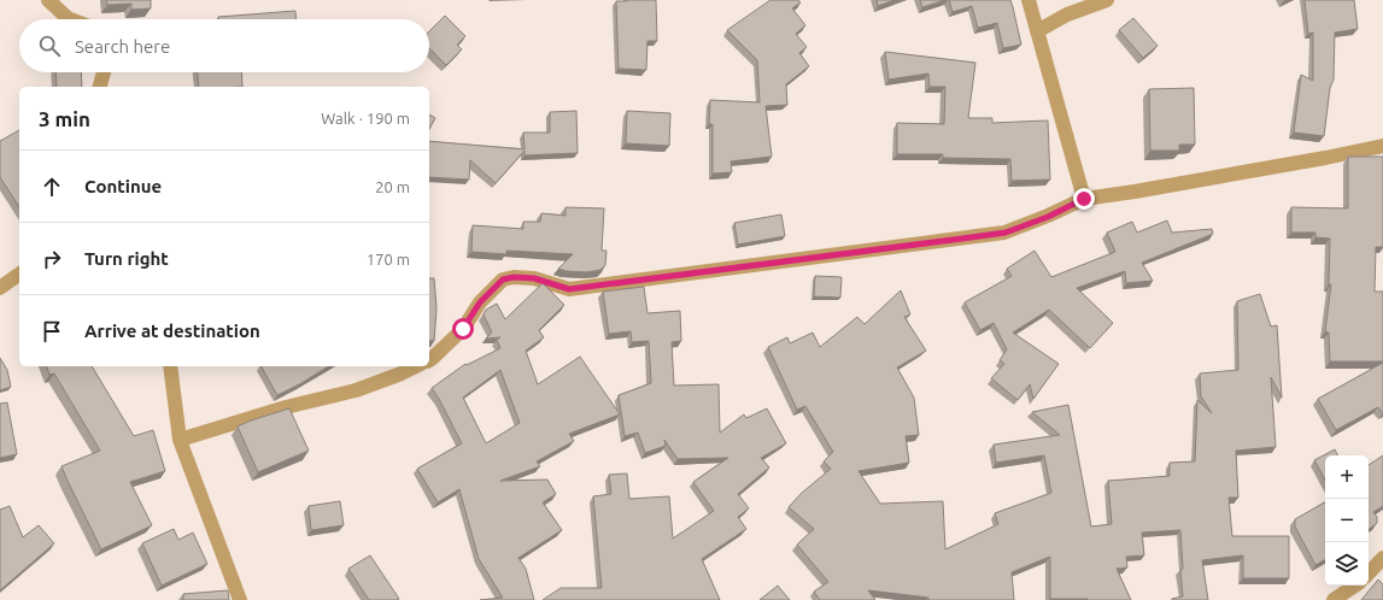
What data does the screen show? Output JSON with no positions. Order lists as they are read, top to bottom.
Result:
{
  "page": {
    "search": "Search here",
    "heading": ["3 min", "Walk · 190 m"],
    "list": [
      ["Continue", "20 m"],
      ["Turn right", "170 m"],
      "Arrive at destination"
    ],
    "map_buttons": ["+", "−"]
  }
}
